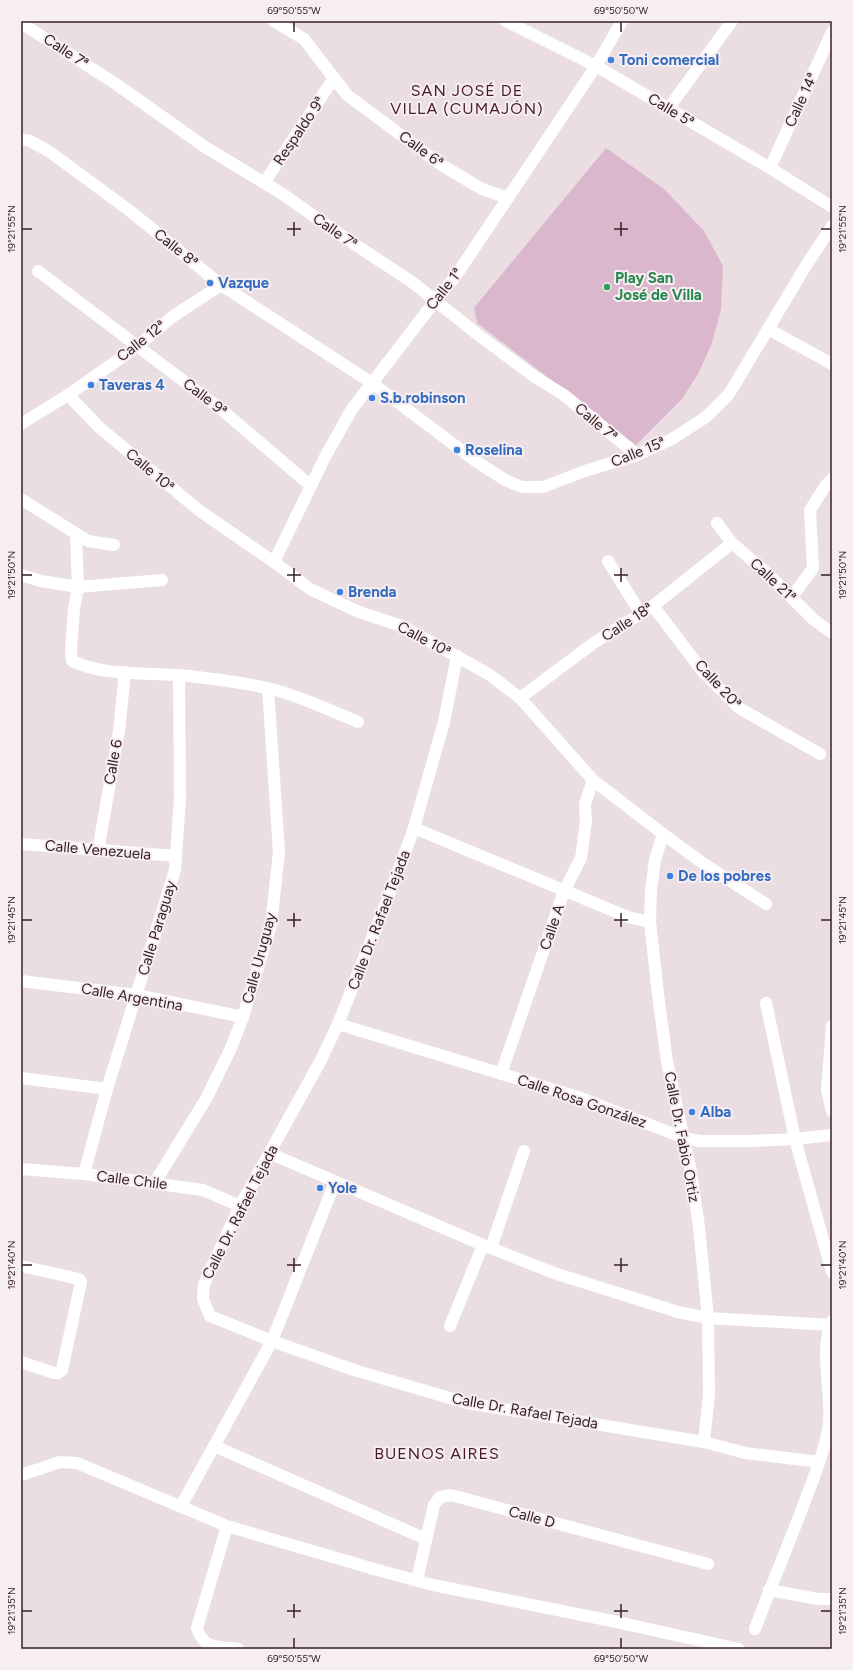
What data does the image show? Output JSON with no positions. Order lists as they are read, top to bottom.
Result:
{
  "streets": {
    "street": [
      "Calle 7ª",
      "Calle 14ª",
      "Calle 5ª",
      "Respaldo 9ª",
      "Calle 6ª",
      "Calle 8ª",
      "Calle 1ª",
      "Calle 12ª",
      "Calle 9ª",
      "Calle 15ª",
      "Calle 10ª",
      "Calle 21ª",
      "Calle 18ª",
      "Calle 20ª",
      "Calle 6",
      "Calle Venezuela",
      "Calle Dr. Rafael Tejada",
      "Calle A",
      "Calle Paraguay",
      "Calle Uruguay",
      "Calle Argentina",
      "Calle Rosa González",
      "Calle Dr. Fabio Ortiz",
      "Calle Chile",
      "Calle D"
    ]
  },
  "crossings": [
    ["Calle 7ª", "Respaldo 9ª"],
    ["Calle 7ª", "Calle 1ª"],
    ["Calle 7ª", "Calle 15ª"],
    ["Calle 14ª", "Calle 5ª"],
    ["Calle 5ª", "Calle 1ª"],
    ["Respaldo 9ª", "Calle 6ª"],
    ["Calle 6ª", "Calle 1ª"],
    ["Calle 8ª", "Calle 1ª"],
    ["Calle 8ª", "Calle 12ª"],
    ["Calle 8ª", "Calle 15ª"],
    ["Calle 1ª", "Calle 9ª"],
    ["Calle 1ª", "Calle 15ª"],
    ["Calle 1ª", "Calle 10ª"],
    ["Calle 12ª", "Calle 9ª"],
    ["Calle 12ª", "Calle 10ª"],
    ["Calle 10ª", "Calle 18ª"],
    ["Calle 10ª", "Calle Dr. Rafael Tejada"],
    ["Calle 10ª", "Calle A"],
    ["Calle 10ª", "Calle Dr. Fabio Ortiz"],
    ["Calle 21ª", "Calle 18ª"],
    ["Calle 18ª", "Calle 20ª"],
    ["Calle 6", "Calle Venezuela"],
    ["Calle Venezuela", "Calle Paraguay"],
    ["Calle Dr. Rafael Tejada", "Calle Rosa González"],
    ["Calle Dr. Rafael Tejada", "Calle Dr. Fabio Ortiz"],
    ["Calle Dr. Rafael Tejada", "Calle Chile"],
    ["Calle A", "Calle Rosa González"],
    ["Calle Paraguay", "Calle Argentina"],
    ["Calle Paraguay", "Calle Chile"],
    ["Calle Uruguay", "Calle Argentina"],
    ["Calle Uruguay", "Calle Chile"],
    ["Calle Rosa González", "Calle Dr. Fabio Ortiz"]
  ],
  "districts": ["SAN JOSÉ DE VILLA (CUMAJÓN)", "BUENOS AIRES"],
  "places": [
    "Toni comercial",
    "Vazque",
    "Play San José de Villa",
    "Taveras 4",
    "S.b.robinson",
    "Roselina",
    "Brenda",
    "De los pobres",
    "Alba",
    "Yole"
  ],
  "coordinates": [
    "69°50'55\"W",
    "69°50'50\"W",
    "19°21'55\"N",
    "19°21'50\"N",
    "19°21'45\"N",
    "19°21'40\"N",
    "19°21'35\"N"
  ]
}
